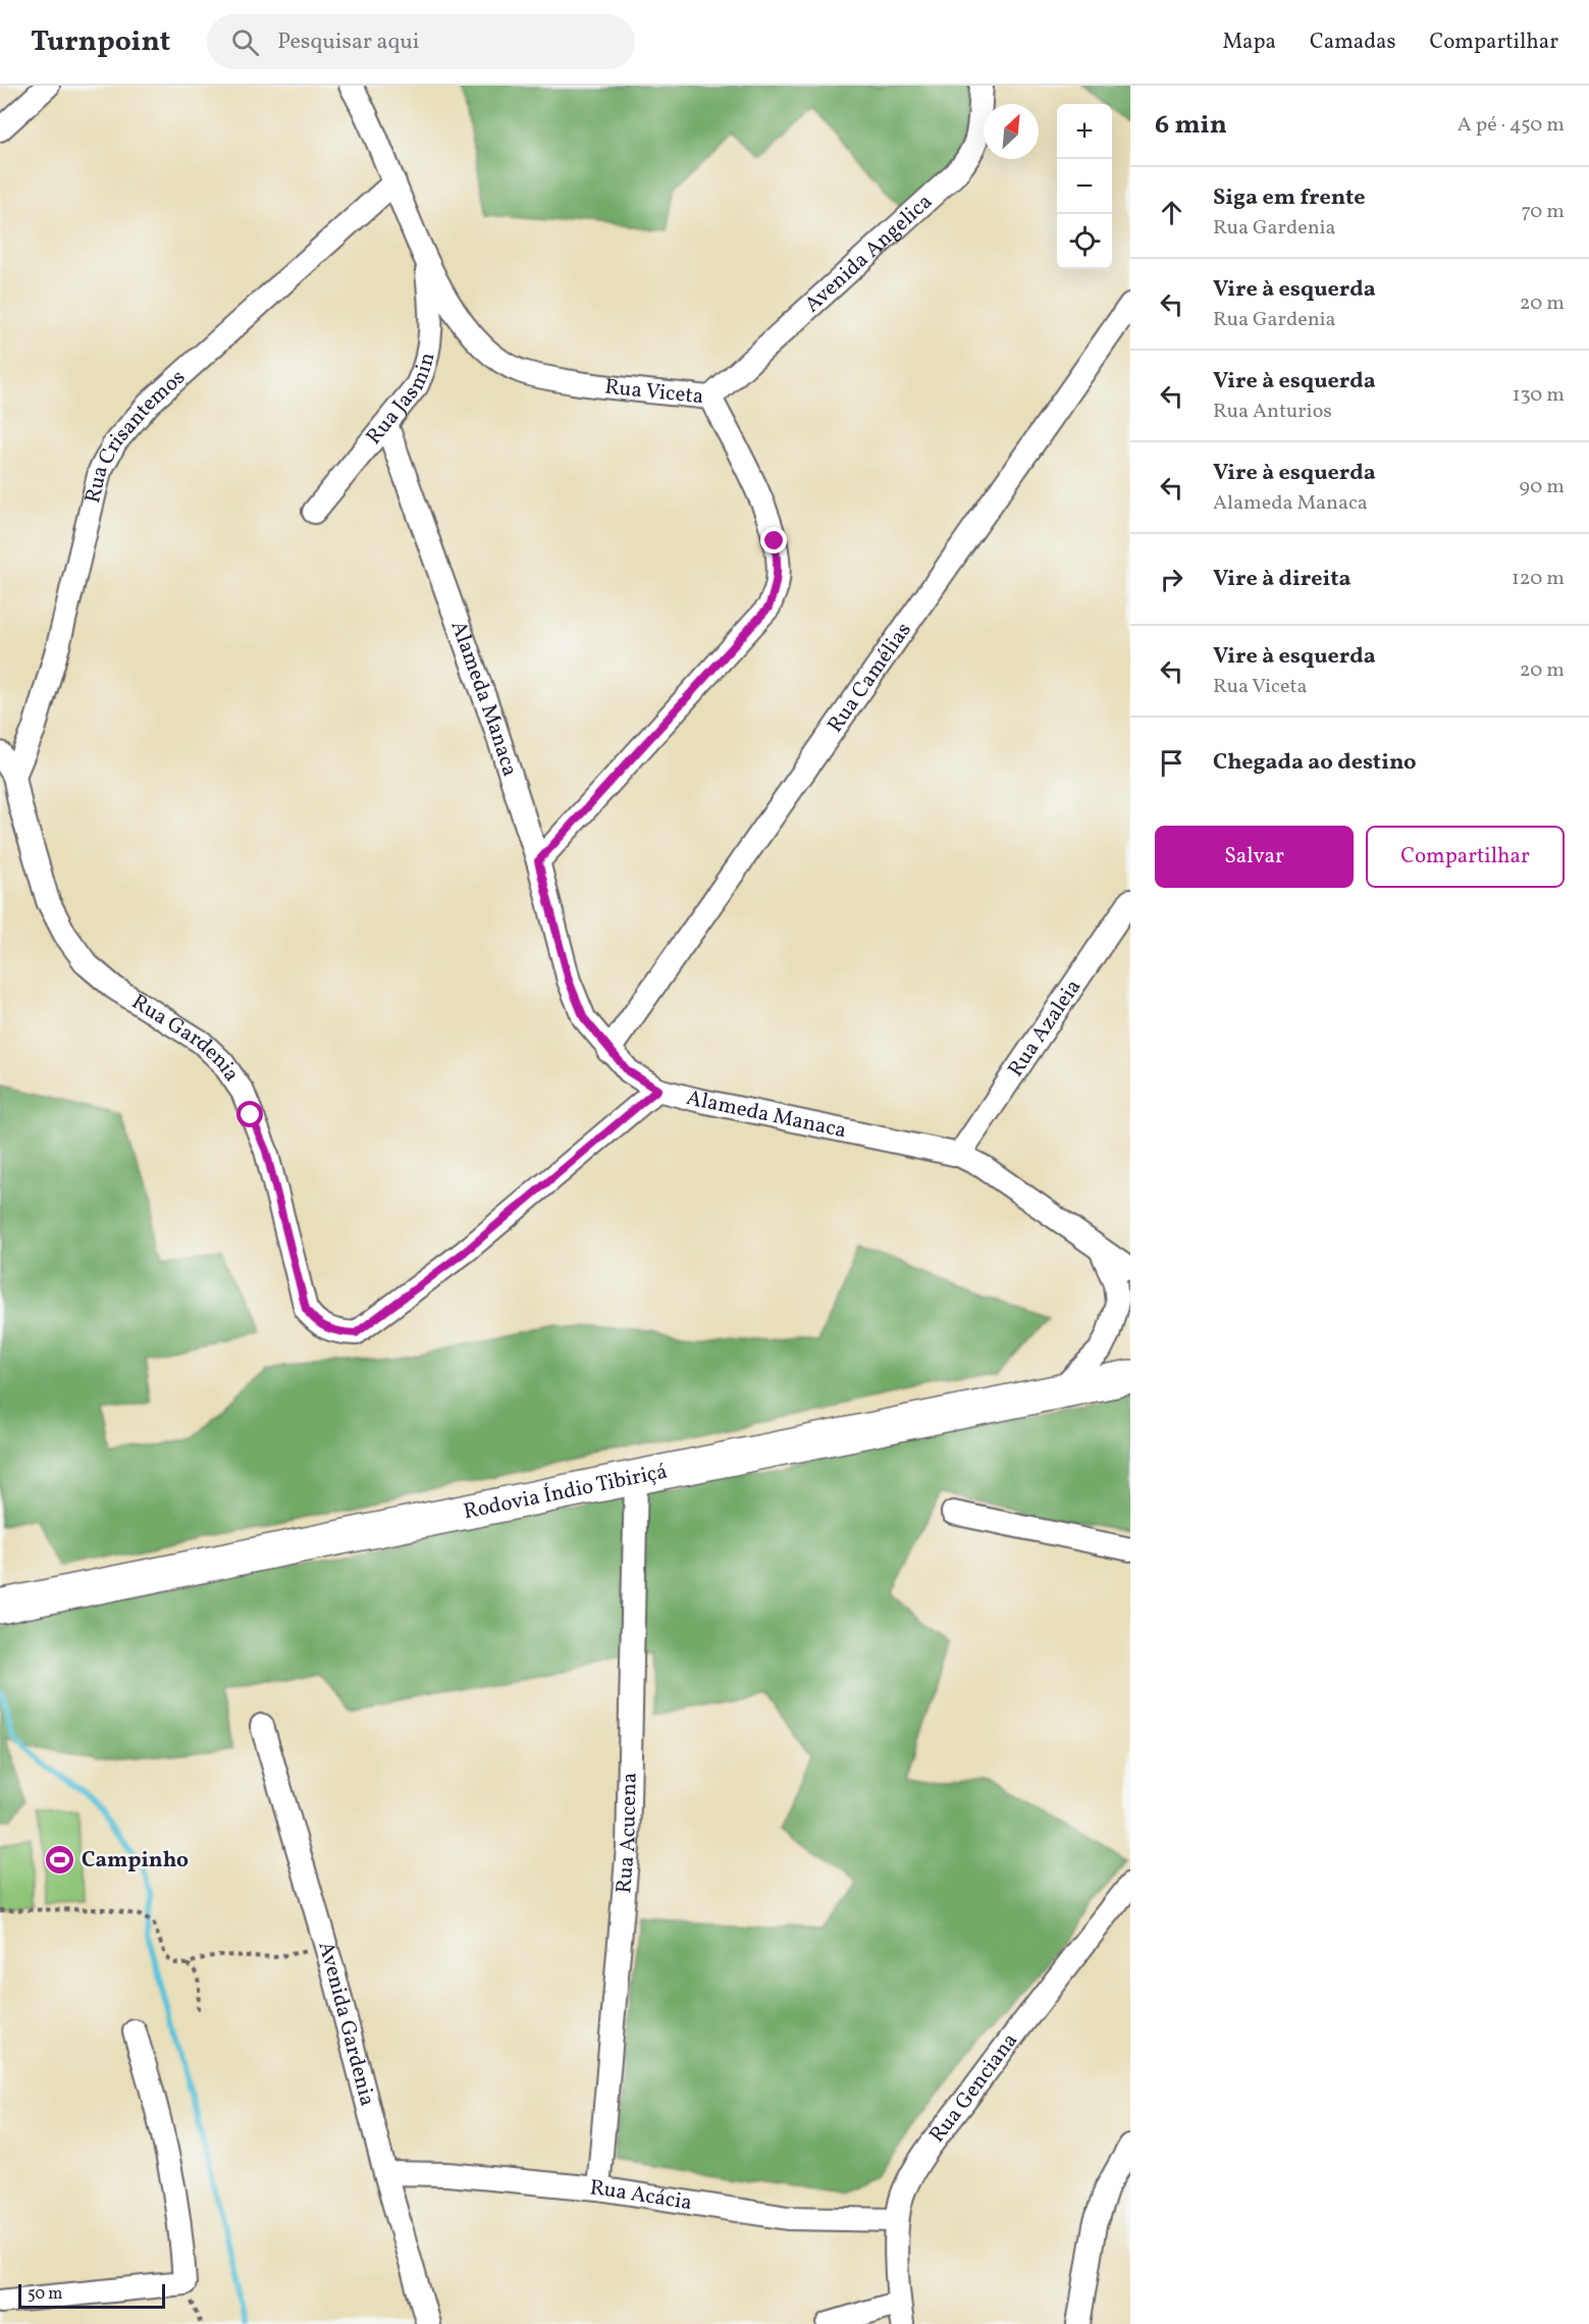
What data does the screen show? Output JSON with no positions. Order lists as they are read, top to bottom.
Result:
{
  "streets": {
    "highway": ["Rodovia Índio Tibiriçá"],
    "street": [
      "Avenida Angelica",
      "Rua Viceta",
      "Rua Jasmin",
      "Rua Crisantemos",
      "Rua Camélias",
      "Alameda Manaca",
      "Rua Azaleia",
      "Rua Gardenia",
      "Rua Acucena",
      "Avenida Gardenia",
      "Rua Genciana",
      "Rua Acácia"
    ]
  },
  "crossings": [
    ["Avenida Angelica", "Rua Viceta"],
    ["Rua Viceta", "Rua Jasmin"],
    ["Rua Viceta", "Alameda Manaca"],
    ["Rua Jasmin", "Alameda Manaca"],
    ["Rua Crisantemos", "Rua Gardenia"],
    ["Rua Camélias", "Alameda Manaca"],
    ["Alameda Manaca", "Rua Azaleia"],
    ["Alameda Manaca", "Rua Gardenia"],
    ["Rodovia Índio Tibiriçá", "Rua Acucena"],
    ["Rua Acucena", "Rua Acácia"],
    ["Avenida Gardenia", "Rua Acácia"],
    ["Rua Genciana", "Rua Acácia"]
  ],
  "places": {
    "sports": ["Campinho"]
  },
  "scale_bar": "50 m",
  "north": "top right",
  "page": {
    "header": "Turnpoint",
    "search": "Pesquisar aqui",
    "nav": ["Mapa", "Camadas", "Compartilhar"],
    "heading": ["6 min", "A pé · 450 m"],
    "map_buttons": ["+", "−"],
    "list": [
      ["Siga em frente", "Rua Gardenia", "70 m"],
      ["Vire à esquerda", "Rua Gardenia", "20 m"],
      ["Vire à esquerda", "Rua Anturios", "130 m"],
      ["Vire à esquerda", "Alameda Manaca", "90 m"],
      ["Vire à direita", "120 m"],
      ["Vire à esquerda", "Rua Viceta", "20 m"],
      "Chegada ao destino"
    ],
    "buttons": ["Salvar", "Compartilhar"],
    "scale": "50 m"
  }
}
